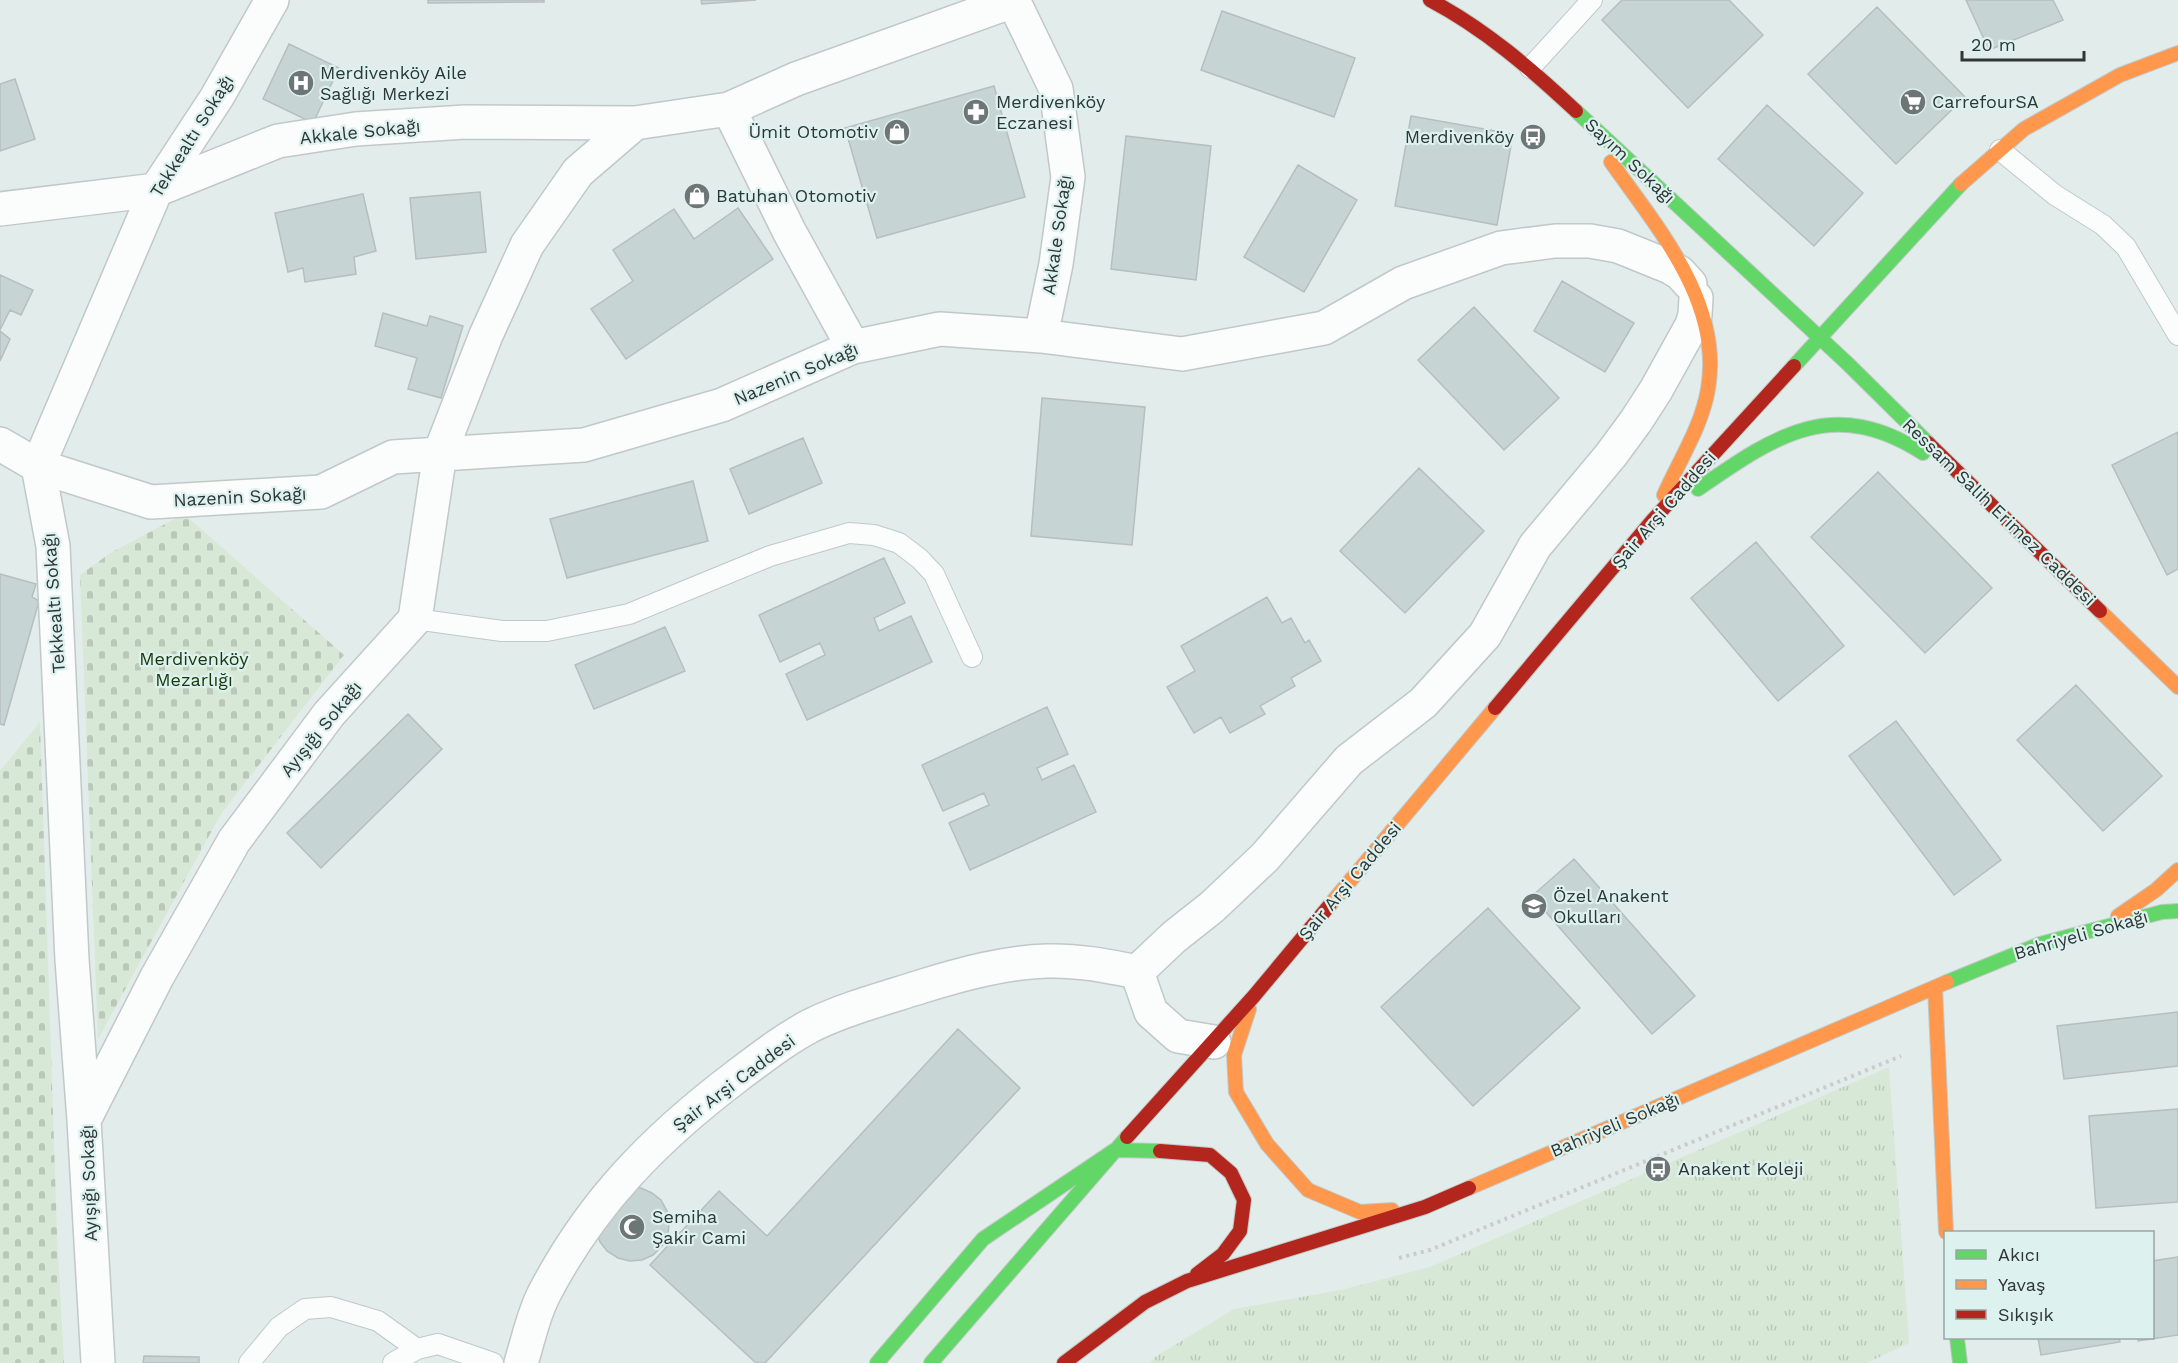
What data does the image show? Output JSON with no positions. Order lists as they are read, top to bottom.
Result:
{
  "streets": {
    "main road": [
      "Sayım Sokağı",
      "Şair Arşi Caddesi",
      "Ressam Salih Erimez Caddesi",
      "Bahriyeli Sokağı"
    ],
    "street": [
      "Akkale Sokağı",
      "Tekkealtı Sokağı",
      "Nazenin Sokağı",
      "Ayışığı Sokağı"
    ]
  },
  "crossings": [
    ["Akkale Sokağı", "Tekkealtı Sokağı"],
    ["Akkale Sokağı", "Nazenin Sokağı"],
    ["Tekkealtı Sokağı", "Nazenin Sokağı"],
    ["Tekkealtı Sokağı", "Ayışığı Sokağı"],
    ["Sayım Sokağı", "Şair Arşi Caddesi"],
    ["Sayım Sokağı", "Ressam Salih Erimez Caddesi"],
    ["Şair Arşi Caddesi", "Ressam Salih Erimez Caddesi"]
  ],
  "parks": ["Merdivenköy Mezarlığı"],
  "places": {
    "hospital": ["Merdivenköy Aile Sağlığı Merkezi"],
    "supermarket": ["CarrefourSA"],
    "pharmacy": ["Merdivenköy Eczanesi"],
    "shop": ["Ümit Otomotiv", "Batuhan Otomotiv"],
    "bus stop": ["Merdivenköy", "Anakent Koleji"],
    "school or university": ["Özel Anakent Okulları"],
    "mosque": ["Semiha Şakir Cami"]
  },
  "legend": ["Akıcı", "Yavaş", "Sıkışık"],
  "scale_bar": "20 m"
}
